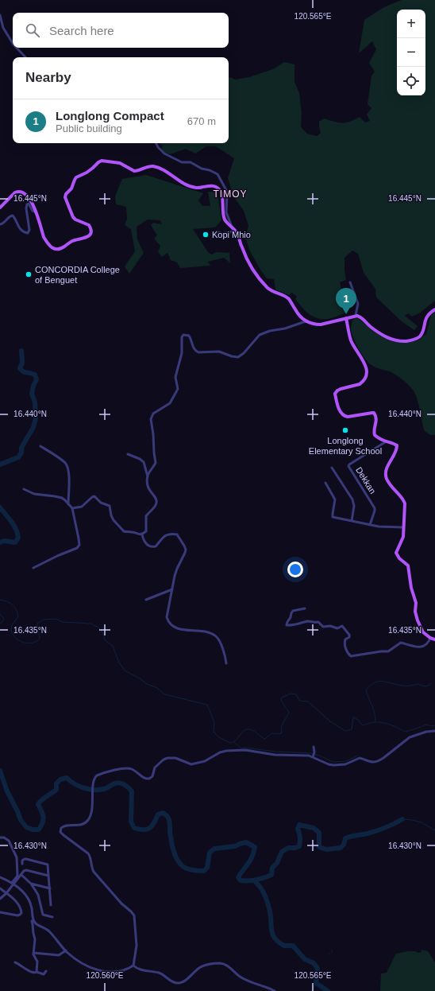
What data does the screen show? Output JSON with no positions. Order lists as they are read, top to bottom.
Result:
{
  "streets": {
    "street": ["Dekkan"]
  },
  "districts": ["TIMOY"],
  "places": ["Kopi Mhio", "CONCORDIA College of Benguet", "Longlong Elementary School"],
  "page": {
    "map_buttons": ["+", "−"],
    "search": "Search here",
    "heading": "Nearby",
    "list": [
      {
        "mark": "1",
        "name": "Longlong Compact",
        "note": "Public building",
        "value": "670 m"
      }
    ],
    "pins": "1"
  },
  "coordinates": [
    "120.565°E",
    "16.445°N",
    "16.440°N",
    "16.435°N",
    "16.430°N",
    "120.560°E"
  ]
}
